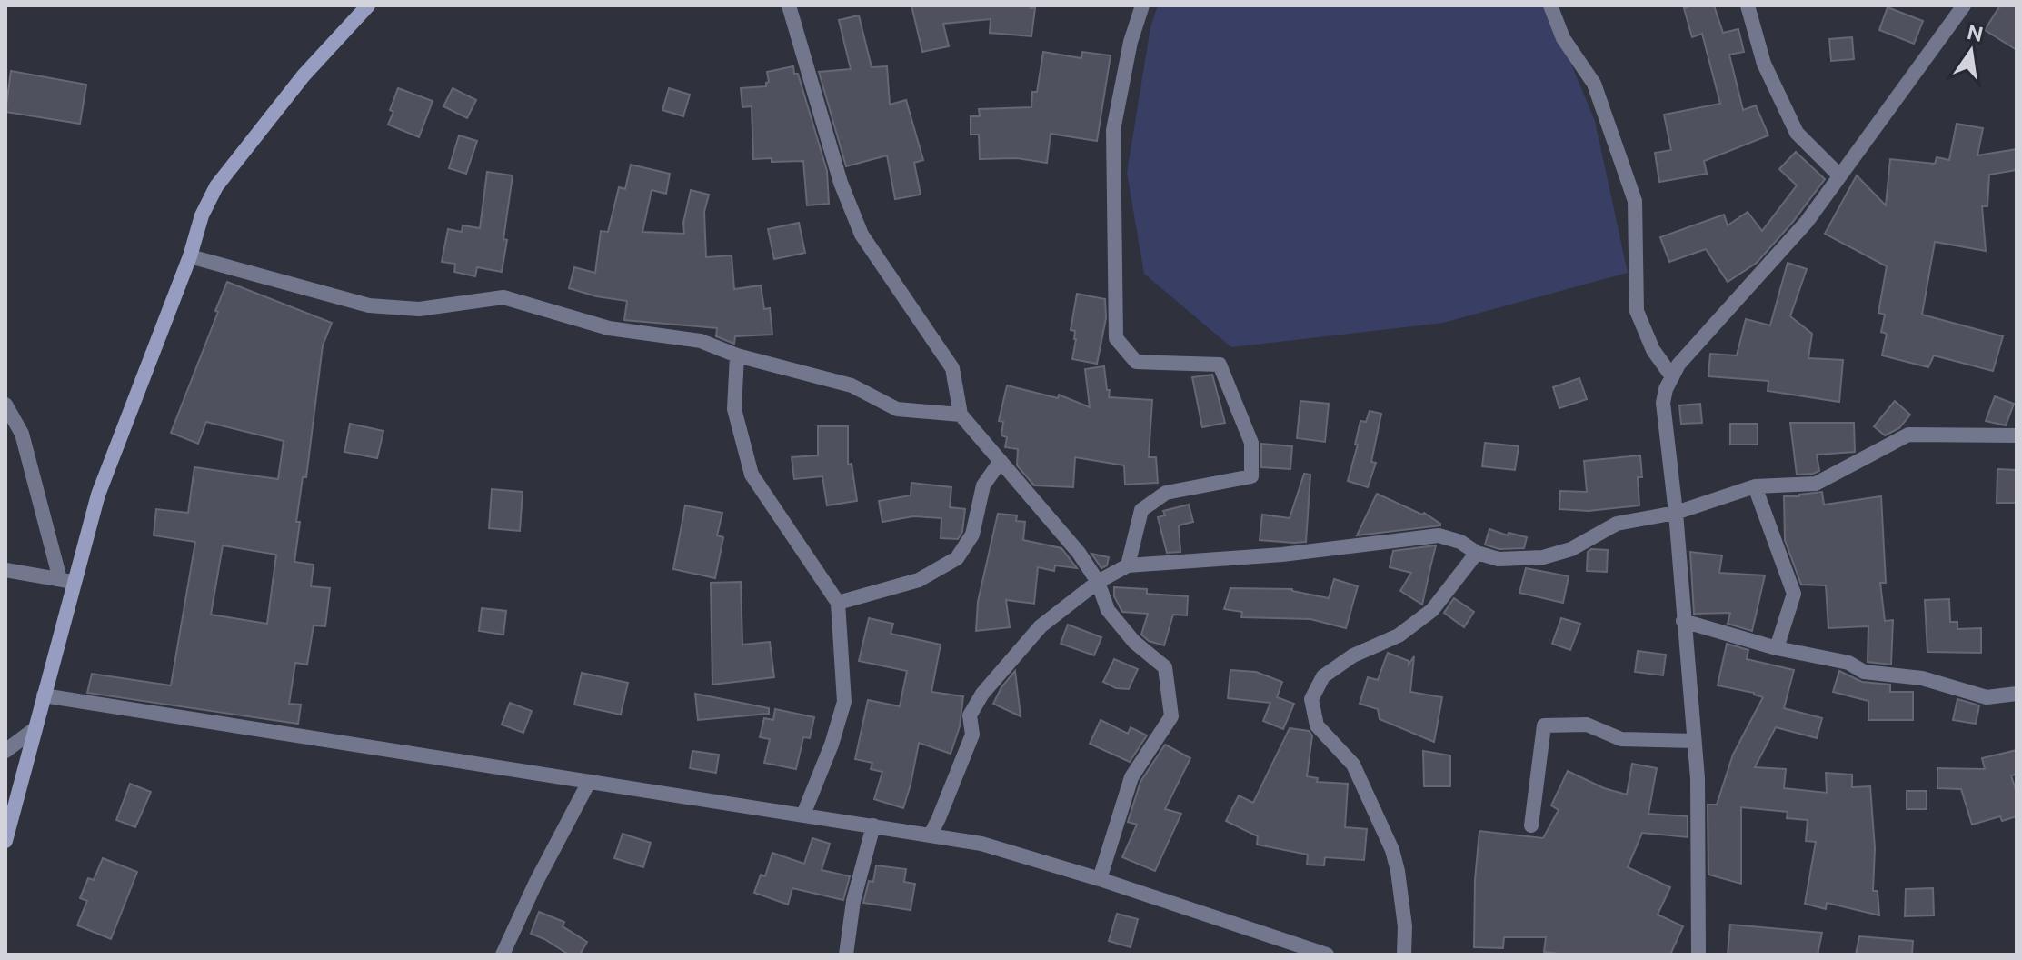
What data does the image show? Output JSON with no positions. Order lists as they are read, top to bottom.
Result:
{
  "north": "top"
}
